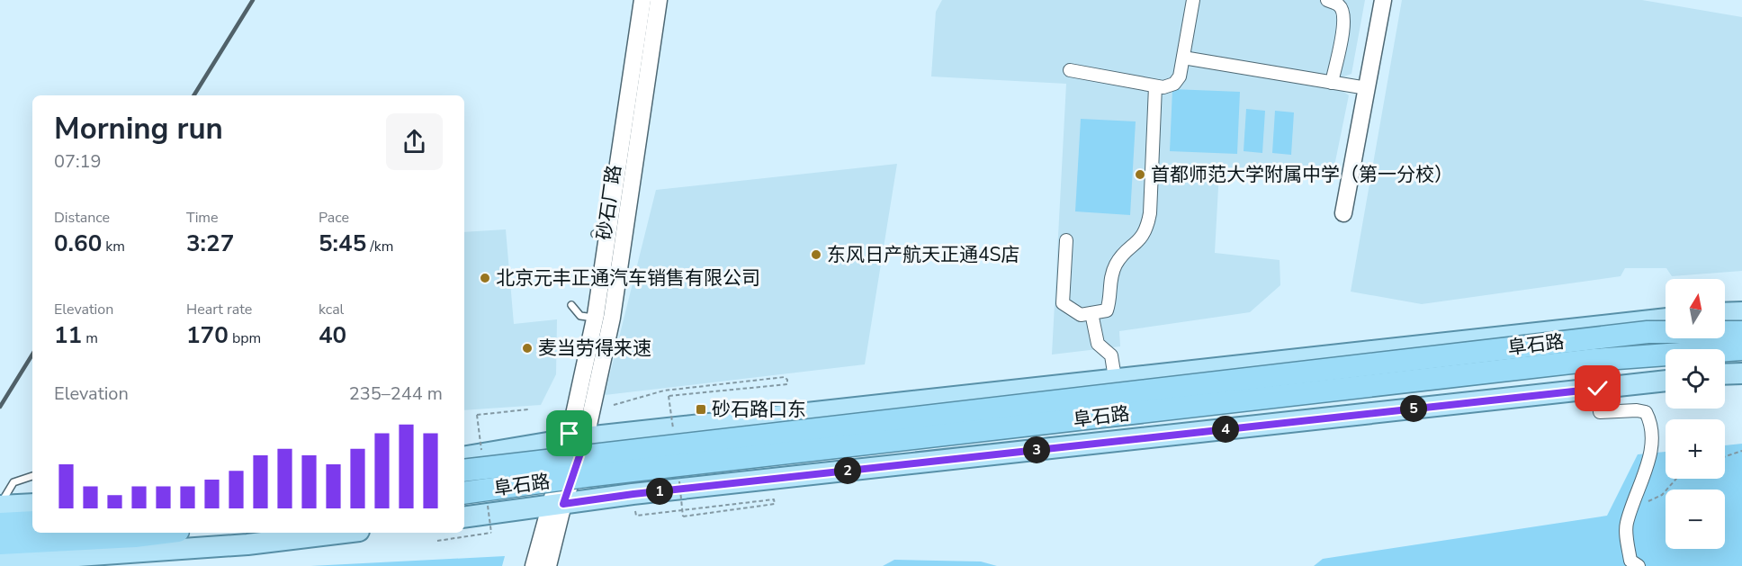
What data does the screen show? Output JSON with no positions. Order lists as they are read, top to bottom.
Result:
{
  "streets": {
    "highway": ["阜石路"],
    "street": ["砂石厂路"]
  },
  "crossings": [
    ["砂石厂路", "阜石路"]
  ],
  "places": {
    "other": [
      "首都师范大学附属中学（第一分校）",
      "东风日产航天正通4S店",
      "北京元丰正通汽车销售有限公司",
      "麦当劳得来速"
    ],
    "transit": ["砂石路口东"]
  },
  "north": "top",
  "page": {
    "heading": ["Morning run", "07:19"],
    "stats": [
      ["Distance", "0.60 km"],
      ["Time", "3:27"],
      ["Pace", "5:45 /km"],
      ["Elevation", "11 m"],
      ["Heart rate", "170 bpm"],
      ["kcal", "40"]
    ],
    "map_buttons": ["+", "−"],
    "chart": ["Elevation", "235–244 m"],
    "pins": [
      "5",
      "4",
      "3",
      "2",
      "1"
    ]
  }
}
